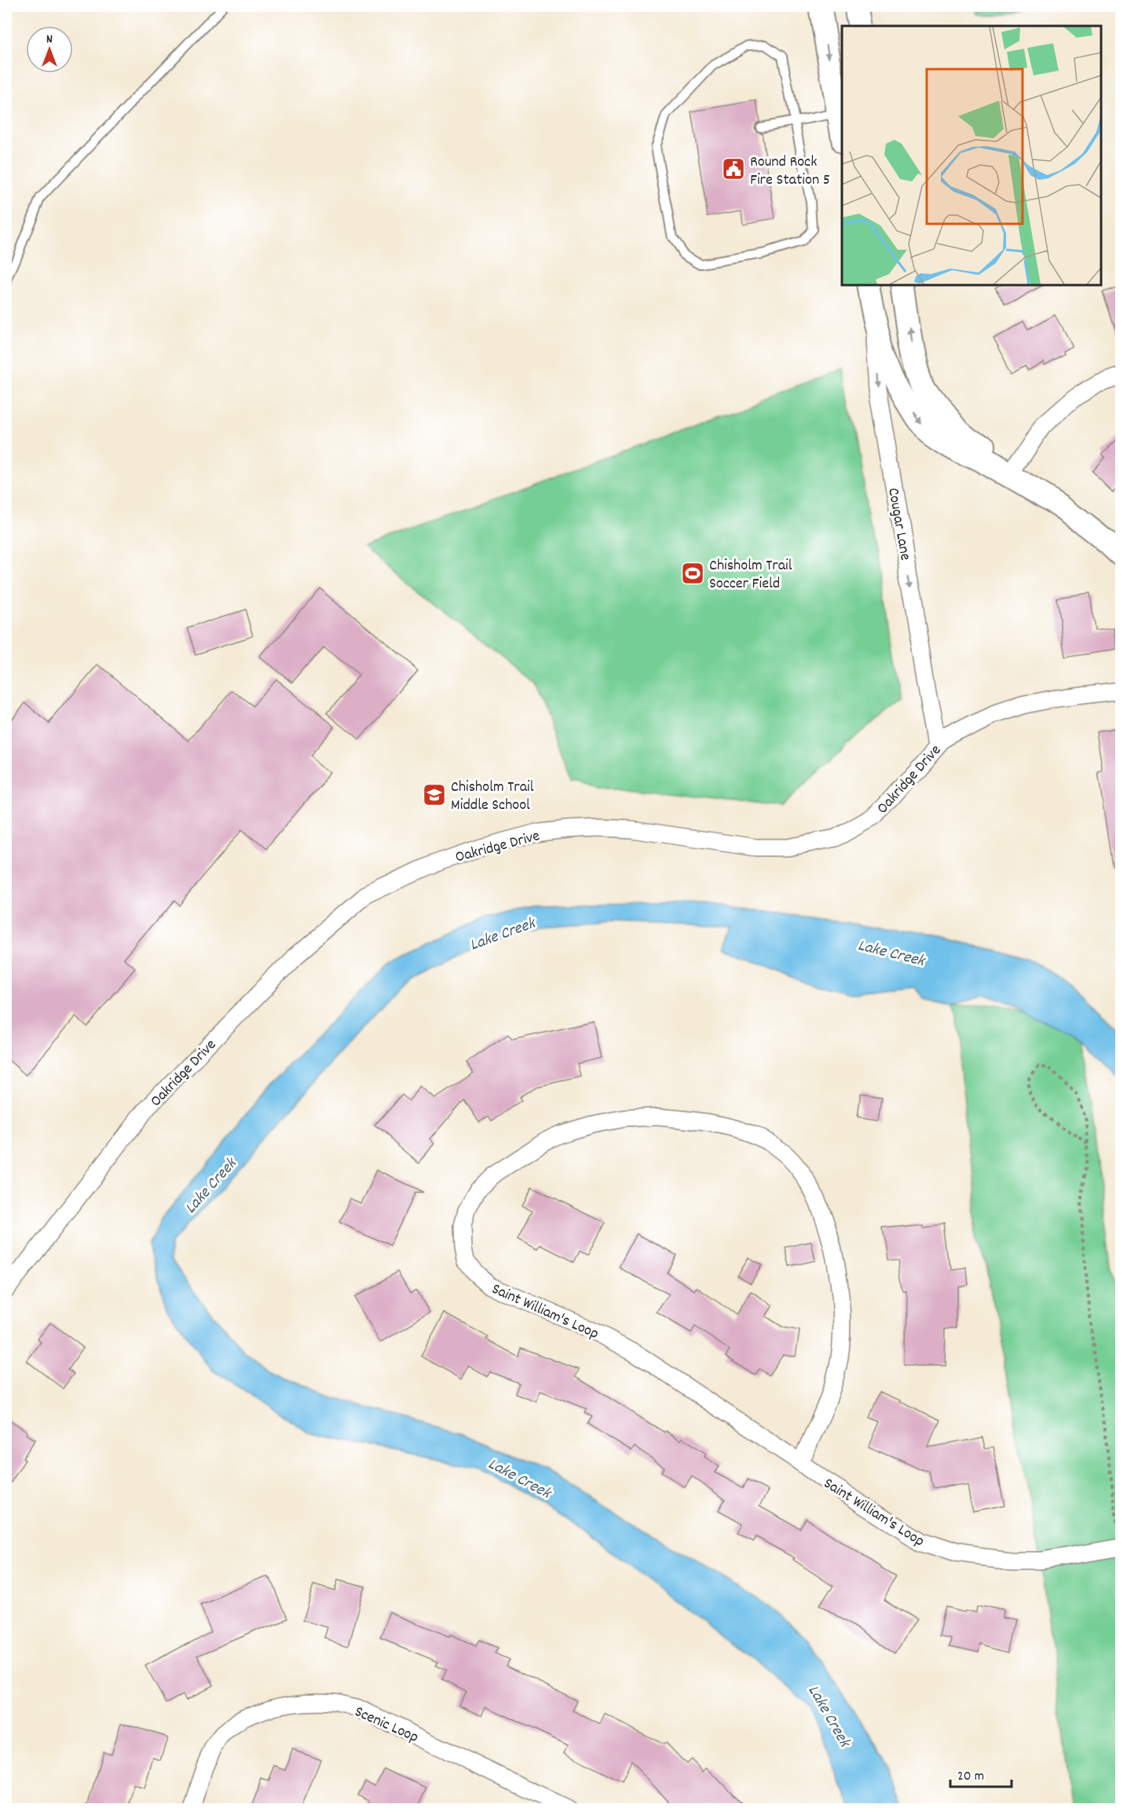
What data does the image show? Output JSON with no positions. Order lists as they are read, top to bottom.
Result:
{
  "streets": {
    "street": [
      "Cougar Lane",
      "Oakridge Drive",
      "Saint William's Loop",
      "Scenic Loop"
    ]
  },
  "crossings": [
    ["Cougar Lane", "Oakridge Drive"]
  ],
  "one_way": ["Cougar Lane"],
  "water": ["Lake Creek"],
  "places": {
    "public building": ["Round Rock Fire Station 5"],
    "sports": ["Chisholm Trail Soccer Field"],
    "school or university": ["Chisholm Trail Middle School"]
  },
  "scale_bar": "20 m",
  "north": "top"
}
